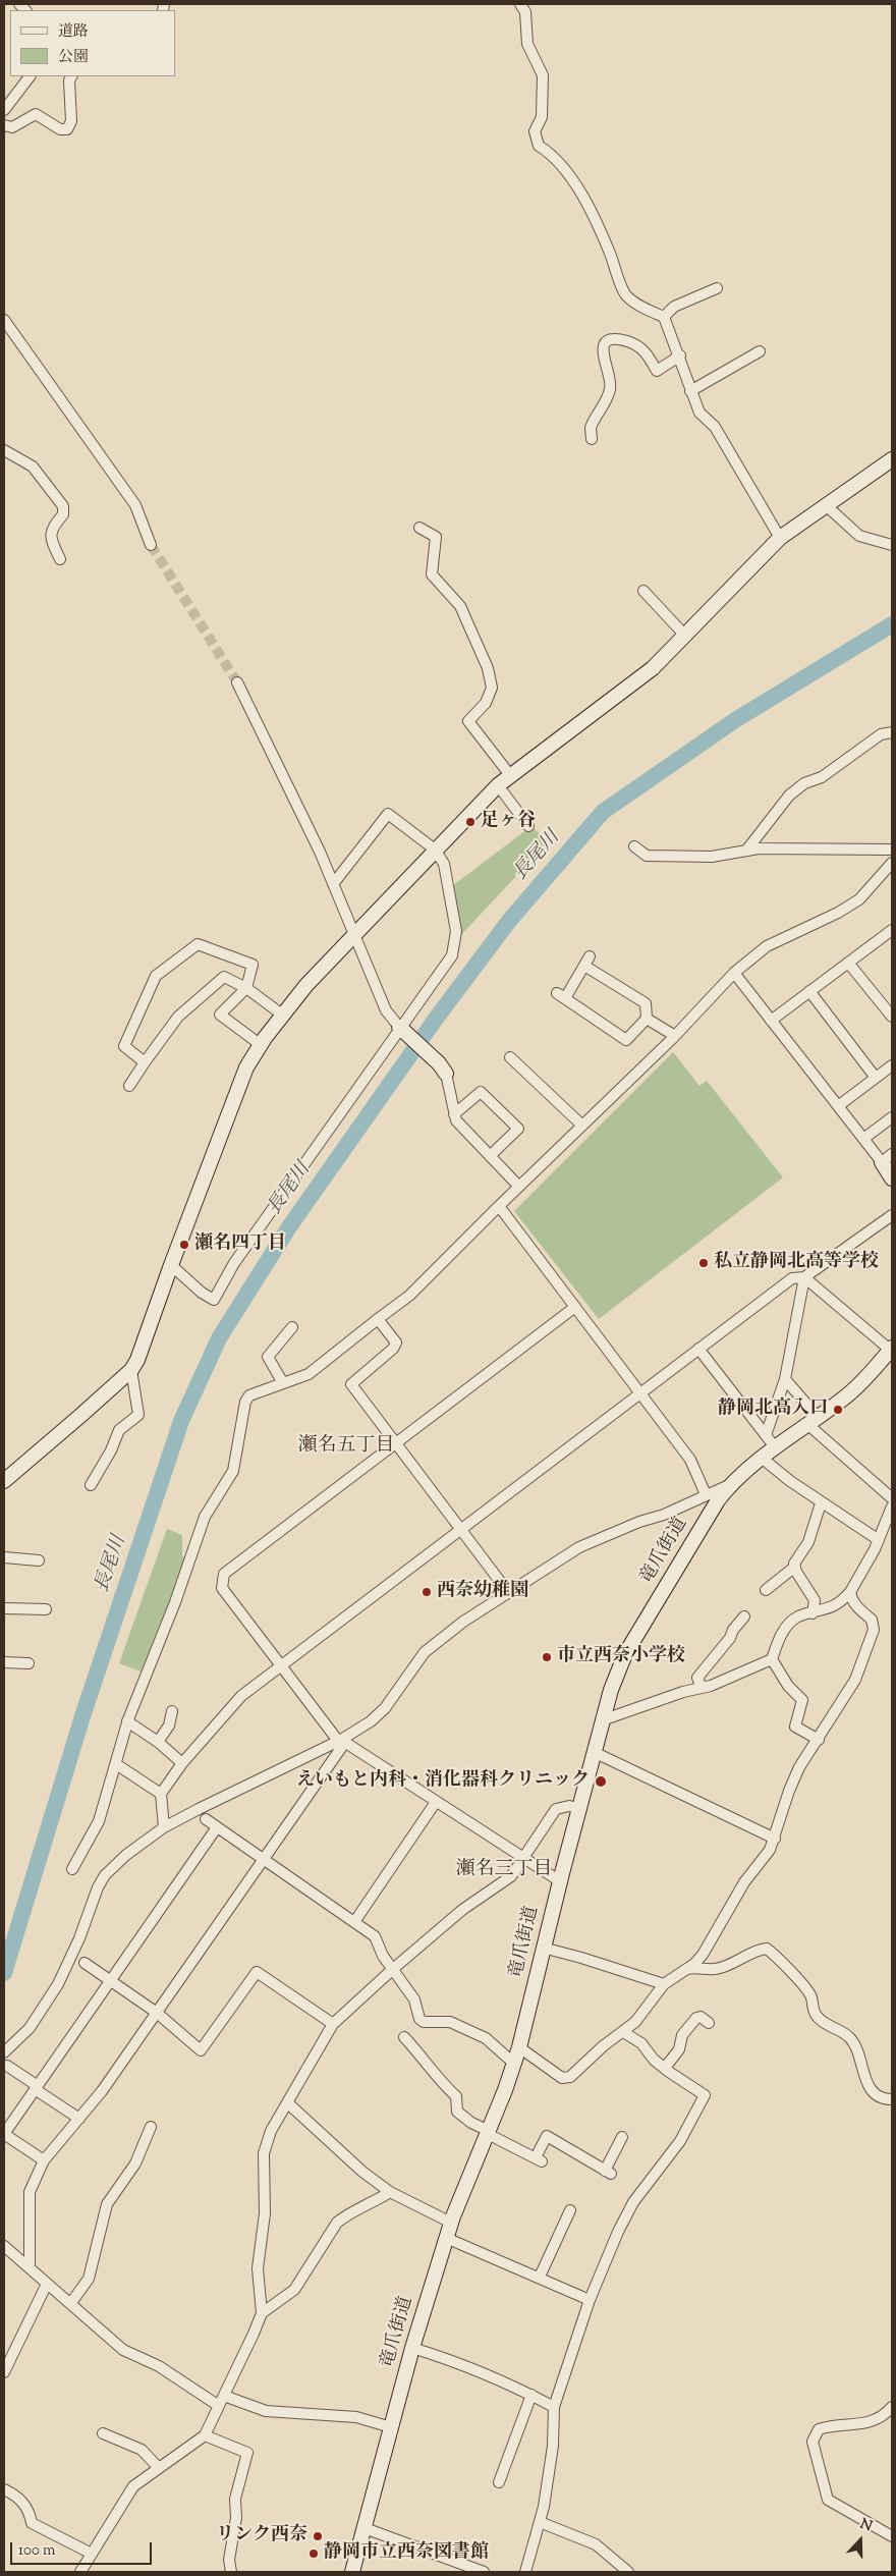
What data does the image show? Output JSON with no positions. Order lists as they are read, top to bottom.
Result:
{
  "streets": {
    "street": ["竜爪街道"]
  },
  "districts": ["瀬名五丁目", "瀬名三丁目"],
  "water": ["長尾川"],
  "places": [
    "足ヶ谷",
    "瀬名四丁目",
    "私立静岡北高等学校",
    "静岡北高入口",
    "西奈幼稚園",
    "市立西奈小学校",
    "えいもと内科・消化器科クリニック",
    "リンク西奈",
    "静岡市立西奈図書館"
  ],
  "legend": ["道路", "公園"],
  "scale_bar": "100 m",
  "north": "top"
}
